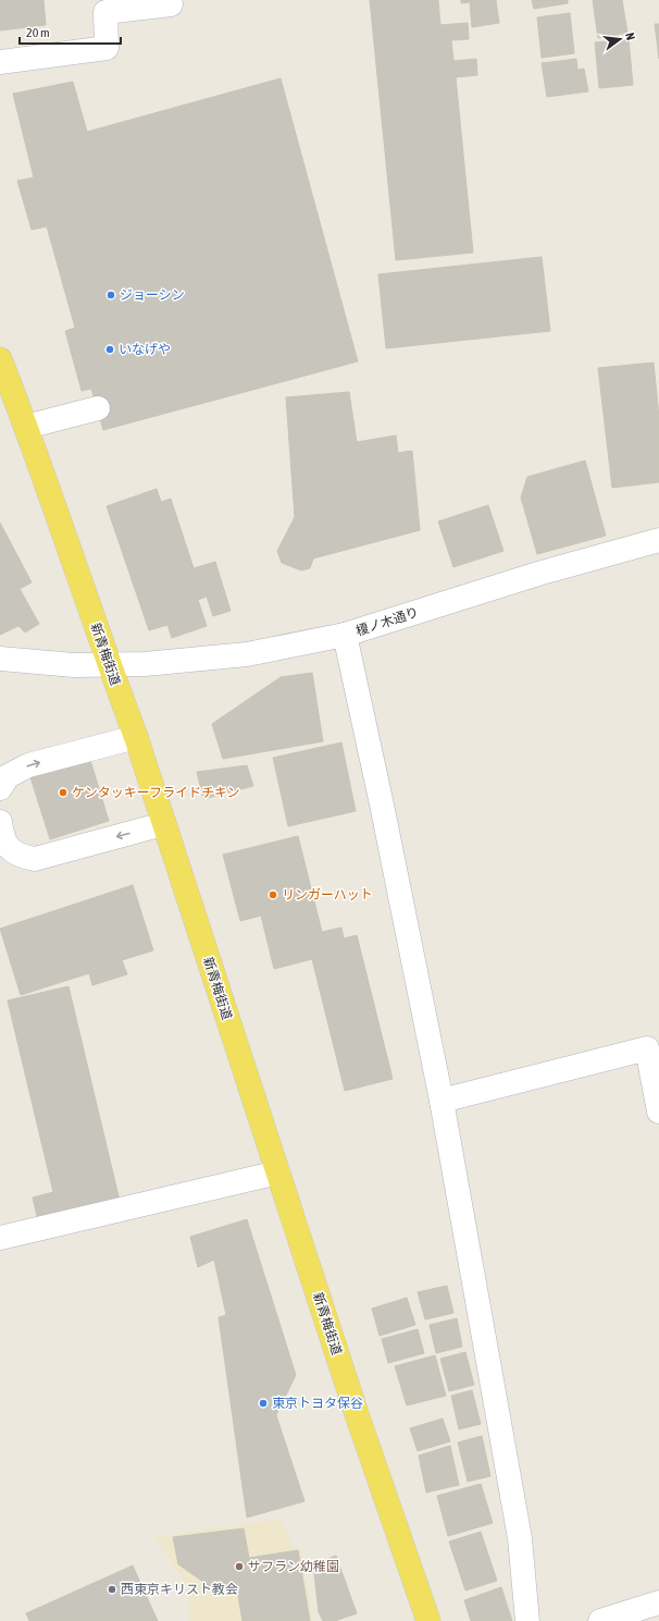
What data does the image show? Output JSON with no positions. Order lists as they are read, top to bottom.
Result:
{
  "streets": {
    "main road": ["新青梅街道"],
    "street": ["榎ノ木通り"]
  },
  "crossings": [
    ["榎ノ木通り", "新青梅街道"]
  ],
  "places": [
    "ジョーシン",
    "いなげや",
    "ケンタッキーフライドチキン",
    "リンガーハット",
    "東京トヨタ保谷",
    "サフラン幼稚園",
    "西東京キリスト教会"
  ],
  "scale_bar": "20 m",
  "north": "right"
}
